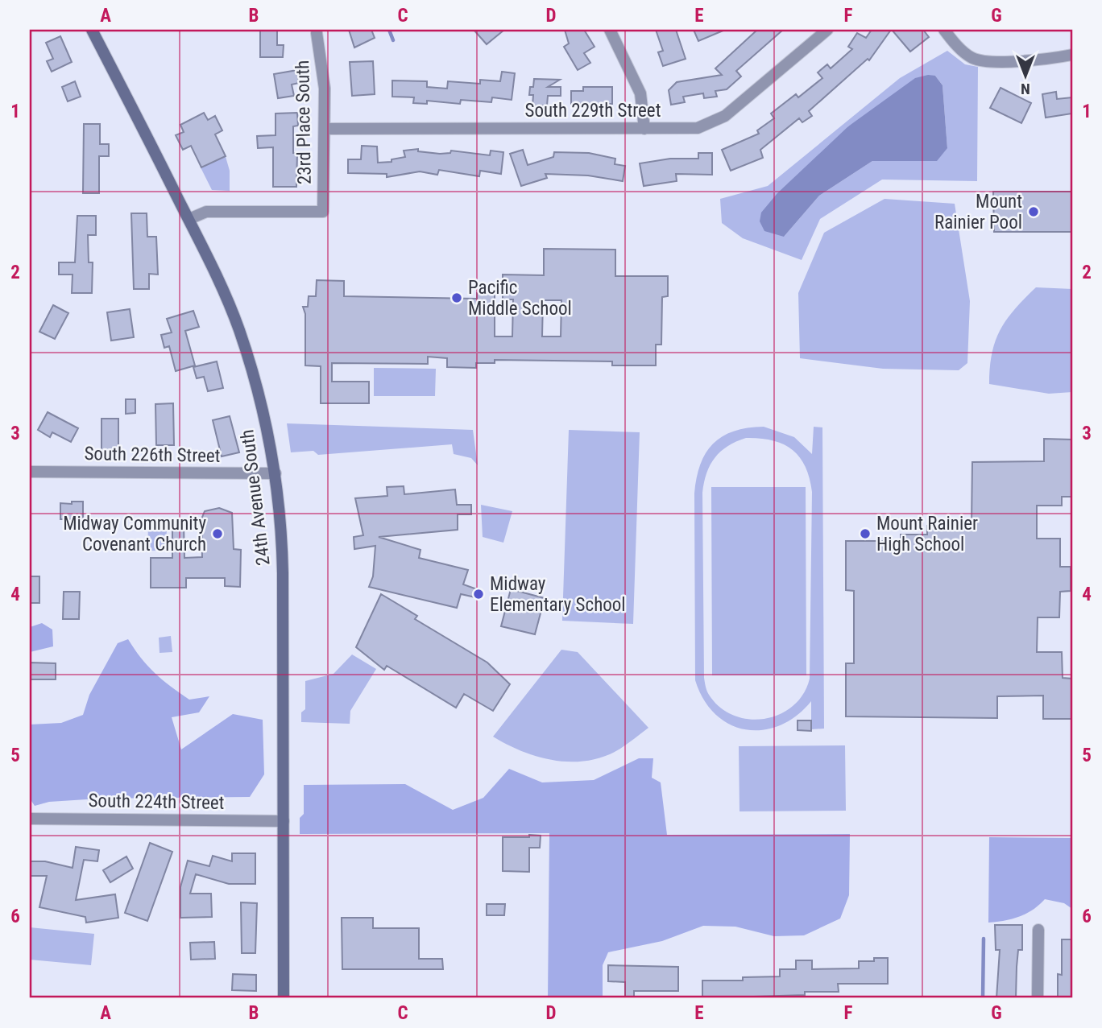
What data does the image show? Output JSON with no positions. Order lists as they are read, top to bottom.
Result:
{
  "streets": {
    "street": [
      "South 229th Street",
      "23rd Place South",
      "South 226th Street",
      "24th Avenue South",
      "South 224th Street"
    ]
  },
  "crossings": [
    ["South 229th Street", "23rd Place South"],
    ["23rd Place South", "24th Avenue South"],
    ["South 226th Street", "24th Avenue South"],
    ["24th Avenue South", "South 224th Street"]
  ],
  "places": [
    "Mount Rainier Pool",
    "Pacific Middle School",
    "Midway Community Covenant Church",
    "Mount Rainier High School",
    "Midway Elementary School"
  ],
  "north": "bottom",
  "grid": {
    "columns": [
      "A",
      "B",
      "C",
      "D",
      "E",
      "F",
      "G"
    ],
    "rows": [
      "1",
      "2",
      "3",
      "4",
      "5",
      "6"
    ]
  }
}
